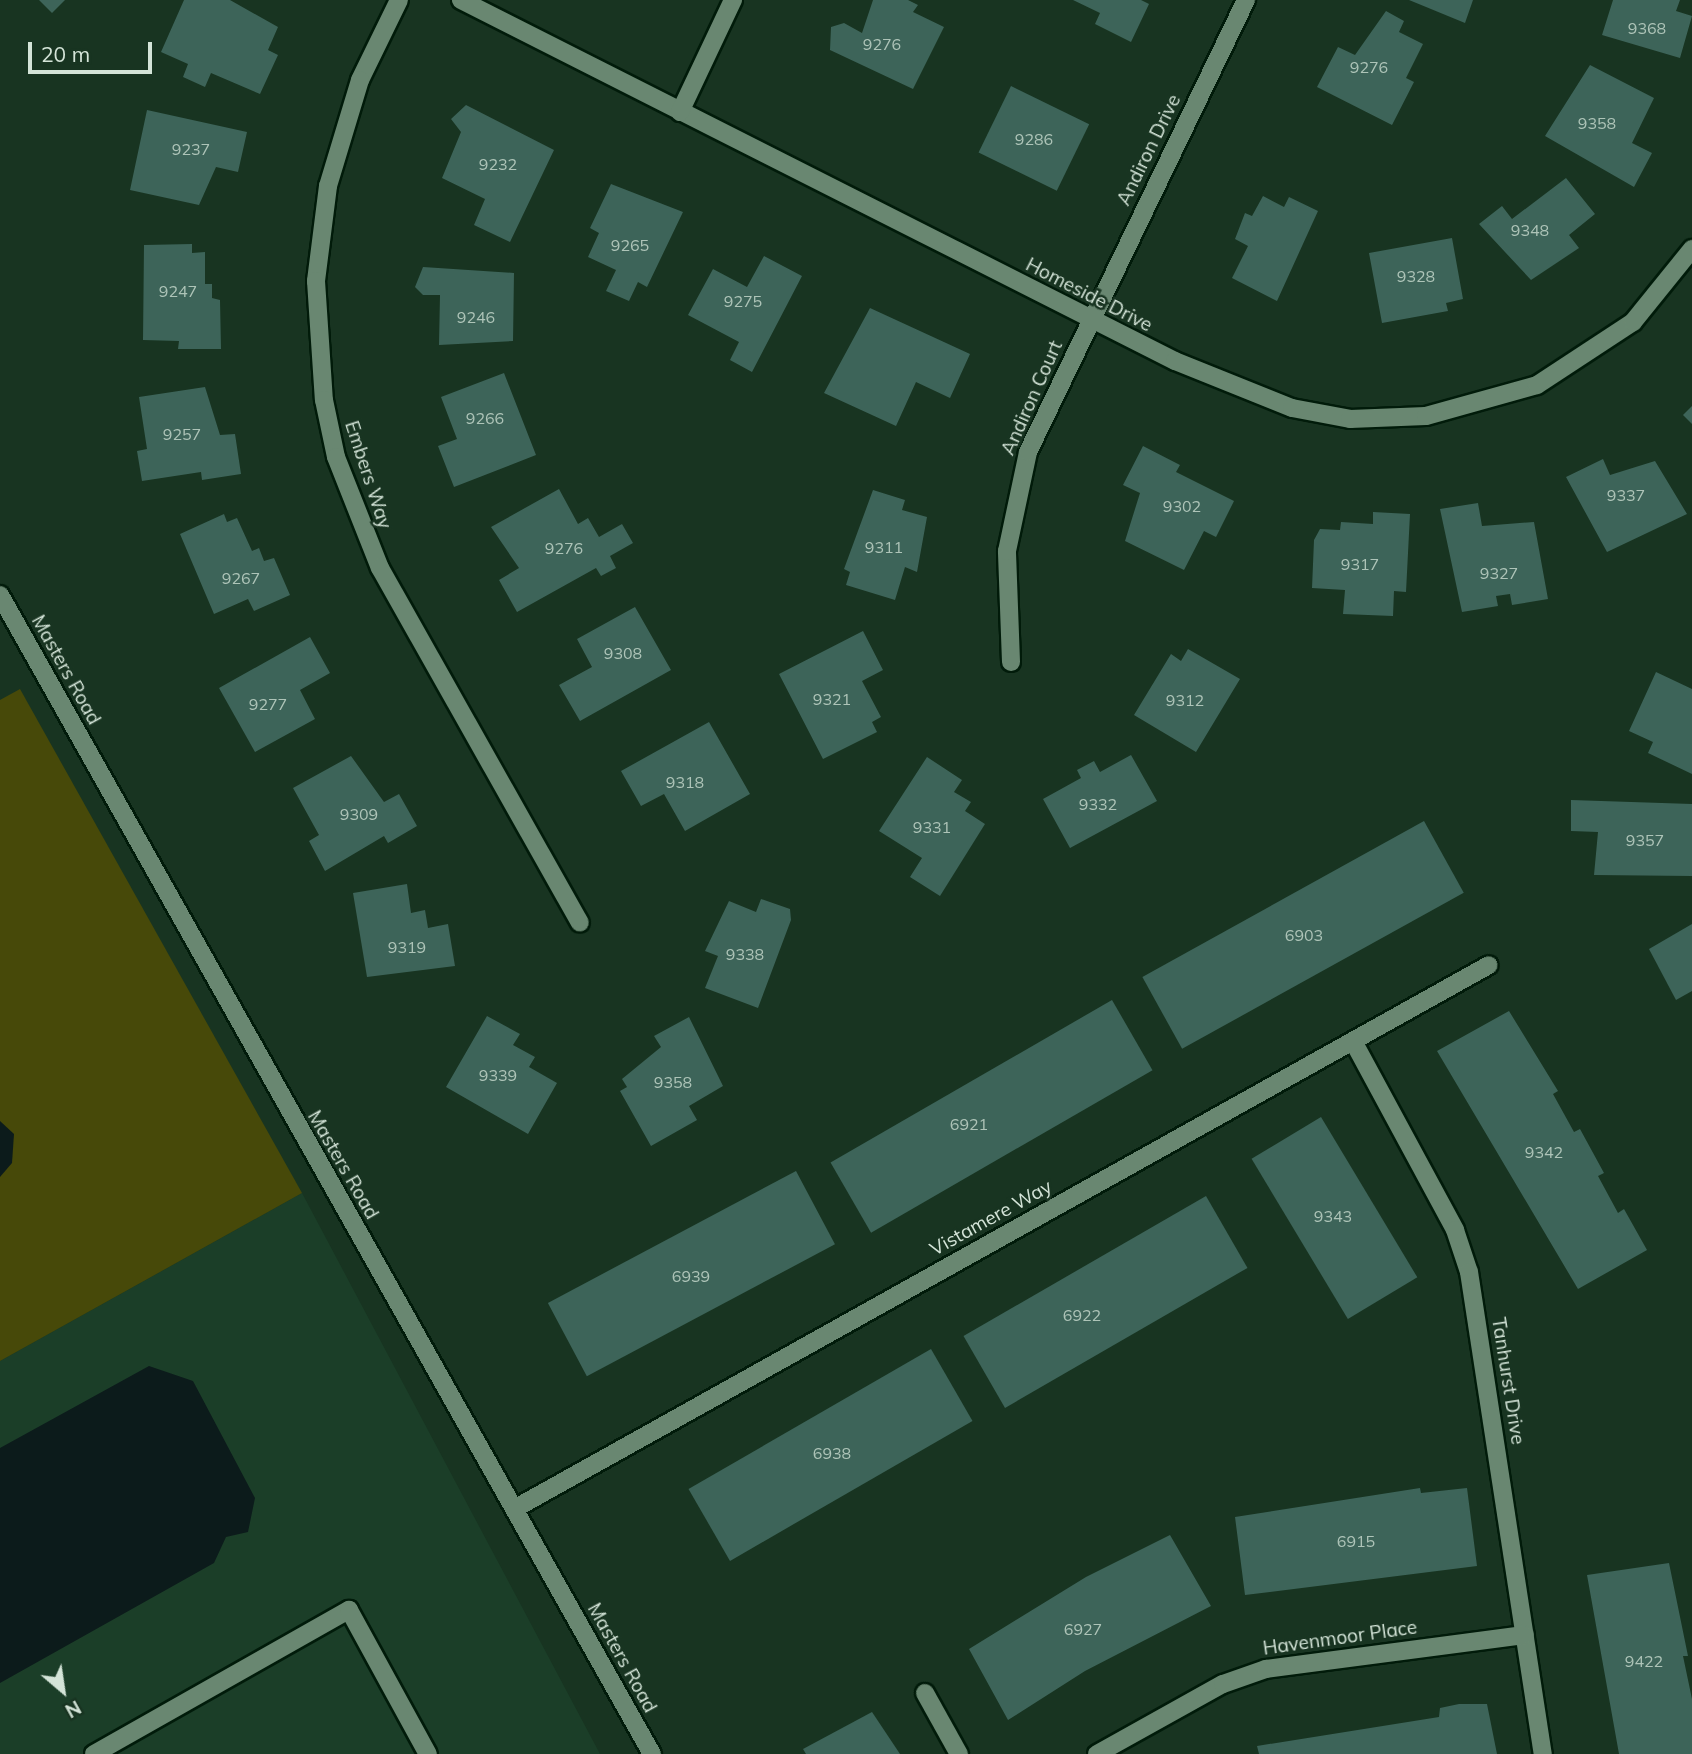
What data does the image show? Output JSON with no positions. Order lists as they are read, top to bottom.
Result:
{
  "streets": {
    "street": [
      "Andiron Drive",
      "Homeside Drive",
      "Andiron Court",
      "Embers Way",
      "Masters Road",
      "Vistamere Way",
      "Tanhurst Drive",
      "Havenmoor Place"
    ]
  },
  "crossings": [
    ["Andiron Drive", "Homeside Drive"],
    ["Andiron Drive", "Andiron Court"],
    ["Homeside Drive", "Andiron Court"],
    ["Masters Road", "Vistamere Way"],
    ["Vistamere Way", "Tanhurst Drive"],
    ["Tanhurst Drive", "Havenmoor Place"]
  ],
  "house_numbers": [
    "9368",
    "9276",
    "9276",
    "9358",
    "9286",
    "9237",
    "9232",
    "9348",
    "9265",
    "9328",
    "9247",
    "9275",
    "9246",
    "9266",
    "9257",
    "9337",
    "9302",
    "9311",
    "9276",
    "9317",
    "9327",
    "9267",
    "9308",
    "9321",
    "9312",
    "9277",
    "9318",
    "9332",
    "9309",
    "9331",
    "9357",
    "6903",
    "9319",
    "9338",
    "9339",
    "9358",
    "6921",
    "9342",
    "9343",
    "6939",
    "6922",
    "6938",
    "6915",
    "6927",
    "9422"
  ],
  "scale_bar": "20 m",
  "north": "bottom right"
}
